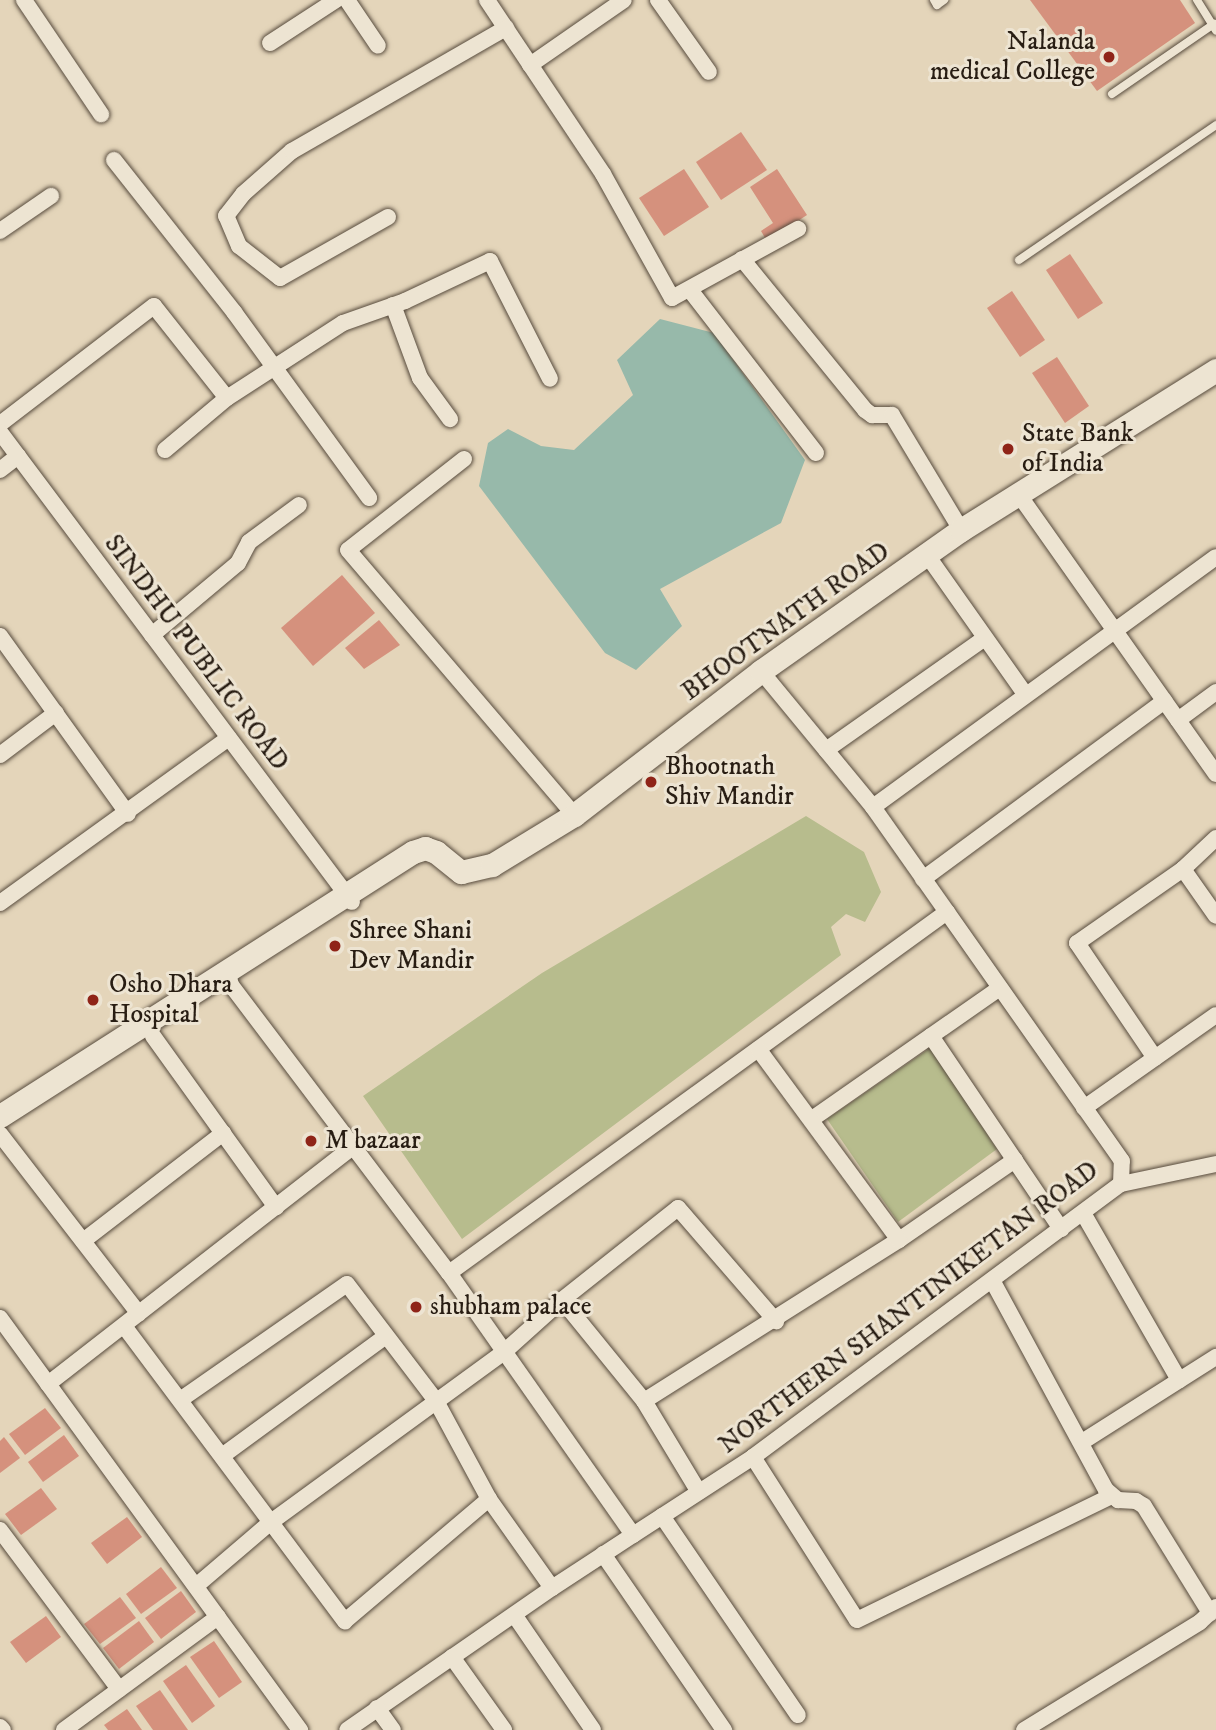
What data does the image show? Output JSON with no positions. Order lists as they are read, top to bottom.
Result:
{
  "streets": {
    "street": ["BHOOTNATH ROAD", "SINDHU PUBLIC ROAD", "NORTHERN SHANTINIKETAN ROAD"]
  },
  "crossings": [
    ["BHOOTNATH ROAD", "SINDHU PUBLIC ROAD"],
    ["BHOOTNATH ROAD", "NORTHERN SHANTINIKETAN ROAD"]
  ],
  "places": [
    "Nalanda medical College",
    "State Bank of India",
    "Bhootnath Shiv Mandir",
    "Shree Shani Dev Mandir",
    "Osho Dhara Hospital",
    "M bazaar",
    "shubham palace"
  ]
}
